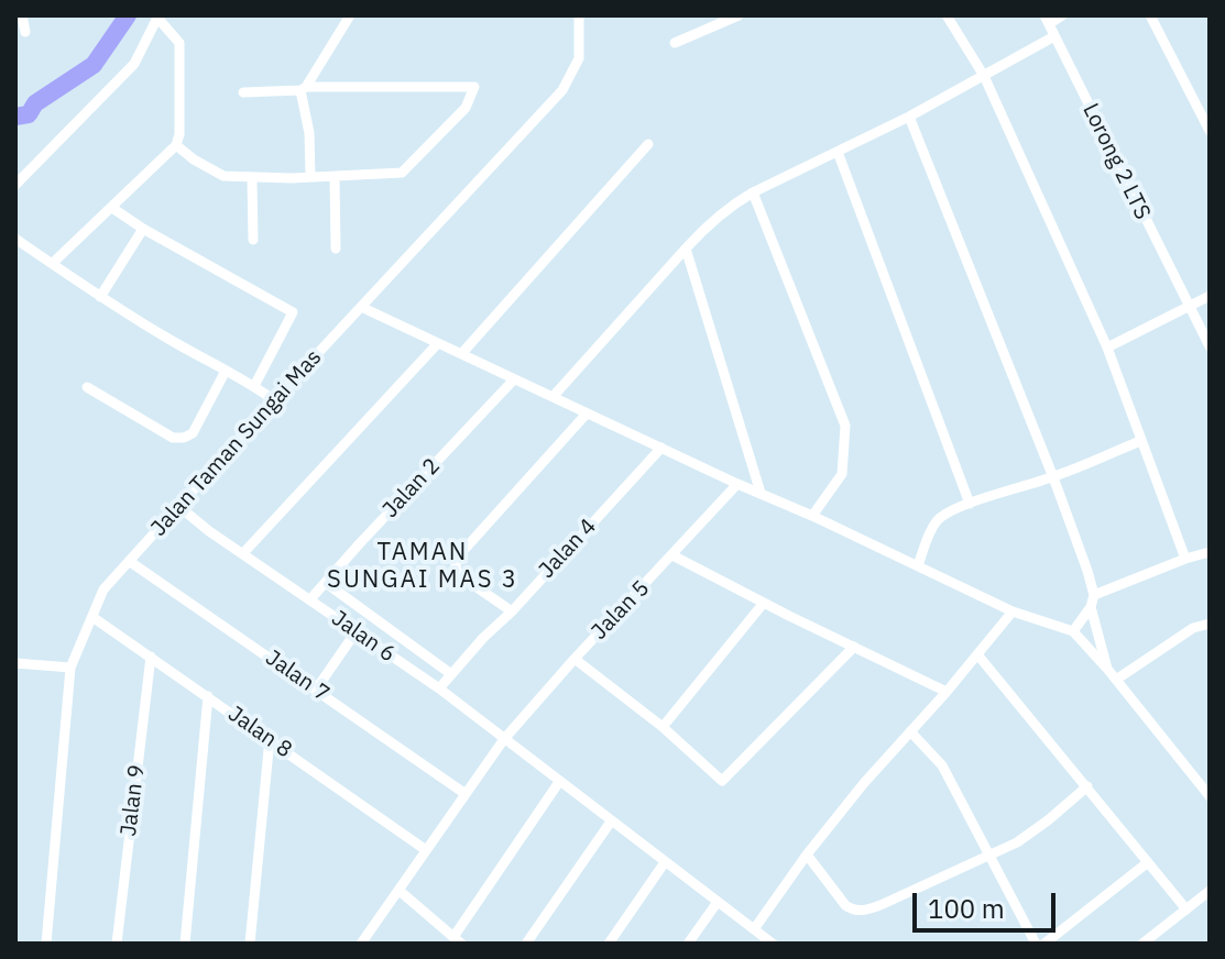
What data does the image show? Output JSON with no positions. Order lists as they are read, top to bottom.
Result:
{
  "streets": {
    "street": [
      "Lorong 2 LTS",
      "Jalan Taman Sungai Mas",
      "Jalan 2",
      "Jalan 4",
      "Jalan 5",
      "Jalan 6",
      "Jalan 7",
      "Jalan 8",
      "Jalan 9"
    ]
  },
  "crossings": [
    ["Jalan Taman Sungai Mas", "Jalan 6"],
    ["Jalan Taman Sungai Mas", "Jalan 7"],
    ["Jalan Taman Sungai Mas", "Jalan 8"],
    ["Jalan 2", "Jalan 6"],
    ["Jalan 4", "Jalan 6"],
    ["Jalan 5", "Jalan 6"],
    ["Jalan 5", "Jalan 7"],
    ["Jalan 5", "Jalan 8"],
    ["Jalan 8", "Jalan 9"]
  ],
  "districts": ["TAMAN SUNGAI MAS 3"],
  "scale_bar": "100 m"
}
